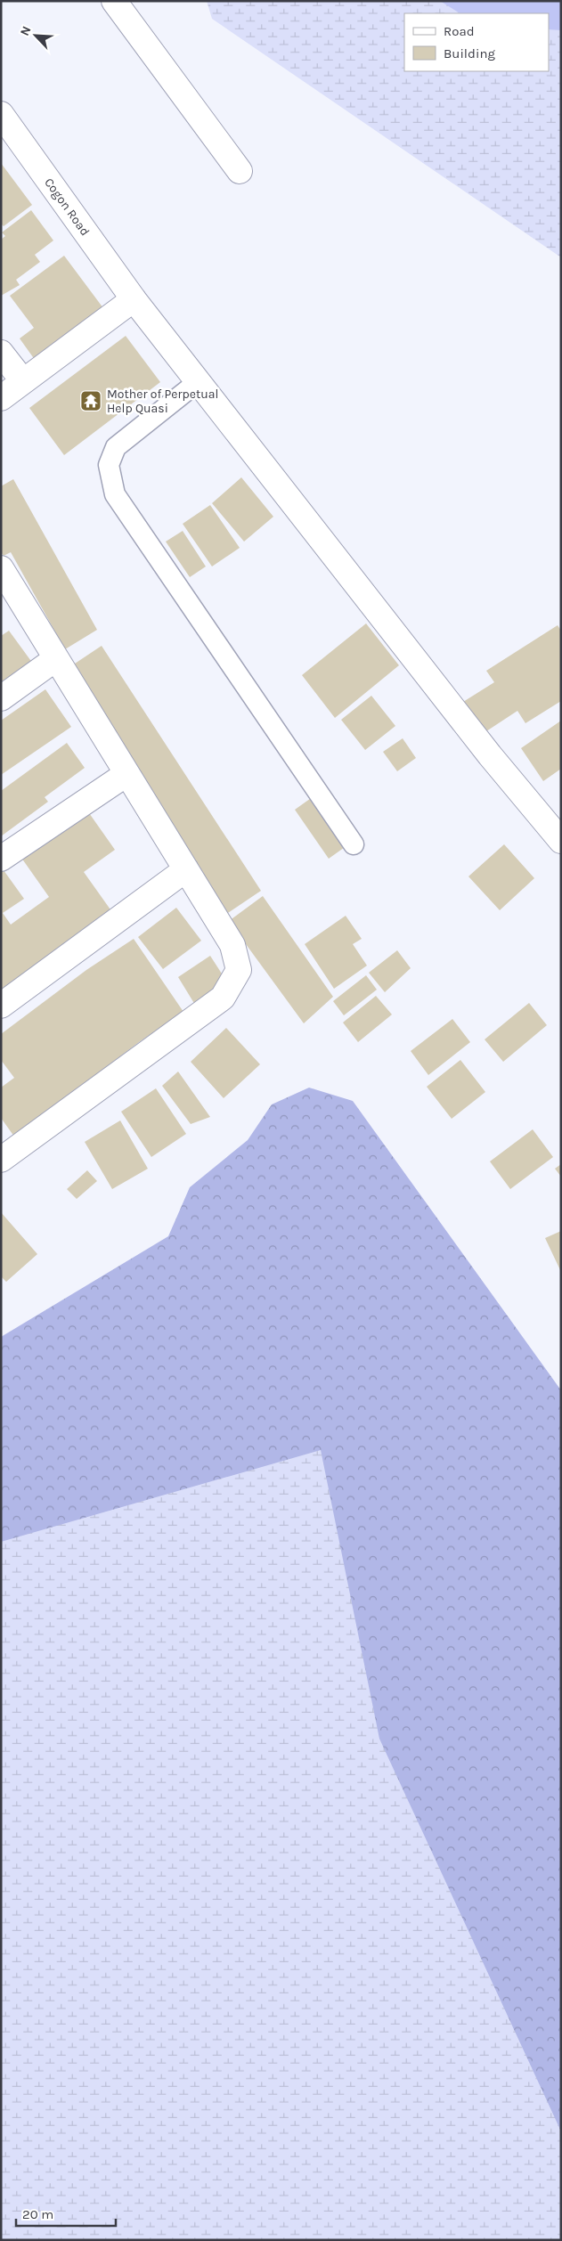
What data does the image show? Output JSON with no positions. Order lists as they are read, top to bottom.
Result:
{
  "streets": {
    "street": ["Cogon Road"]
  },
  "places": {
    "temple": ["Mother of Perpetual Help Quasi"]
  },
  "legend": ["Road", "Building"],
  "scale_bar": "20 m",
  "north": "top left"
}
